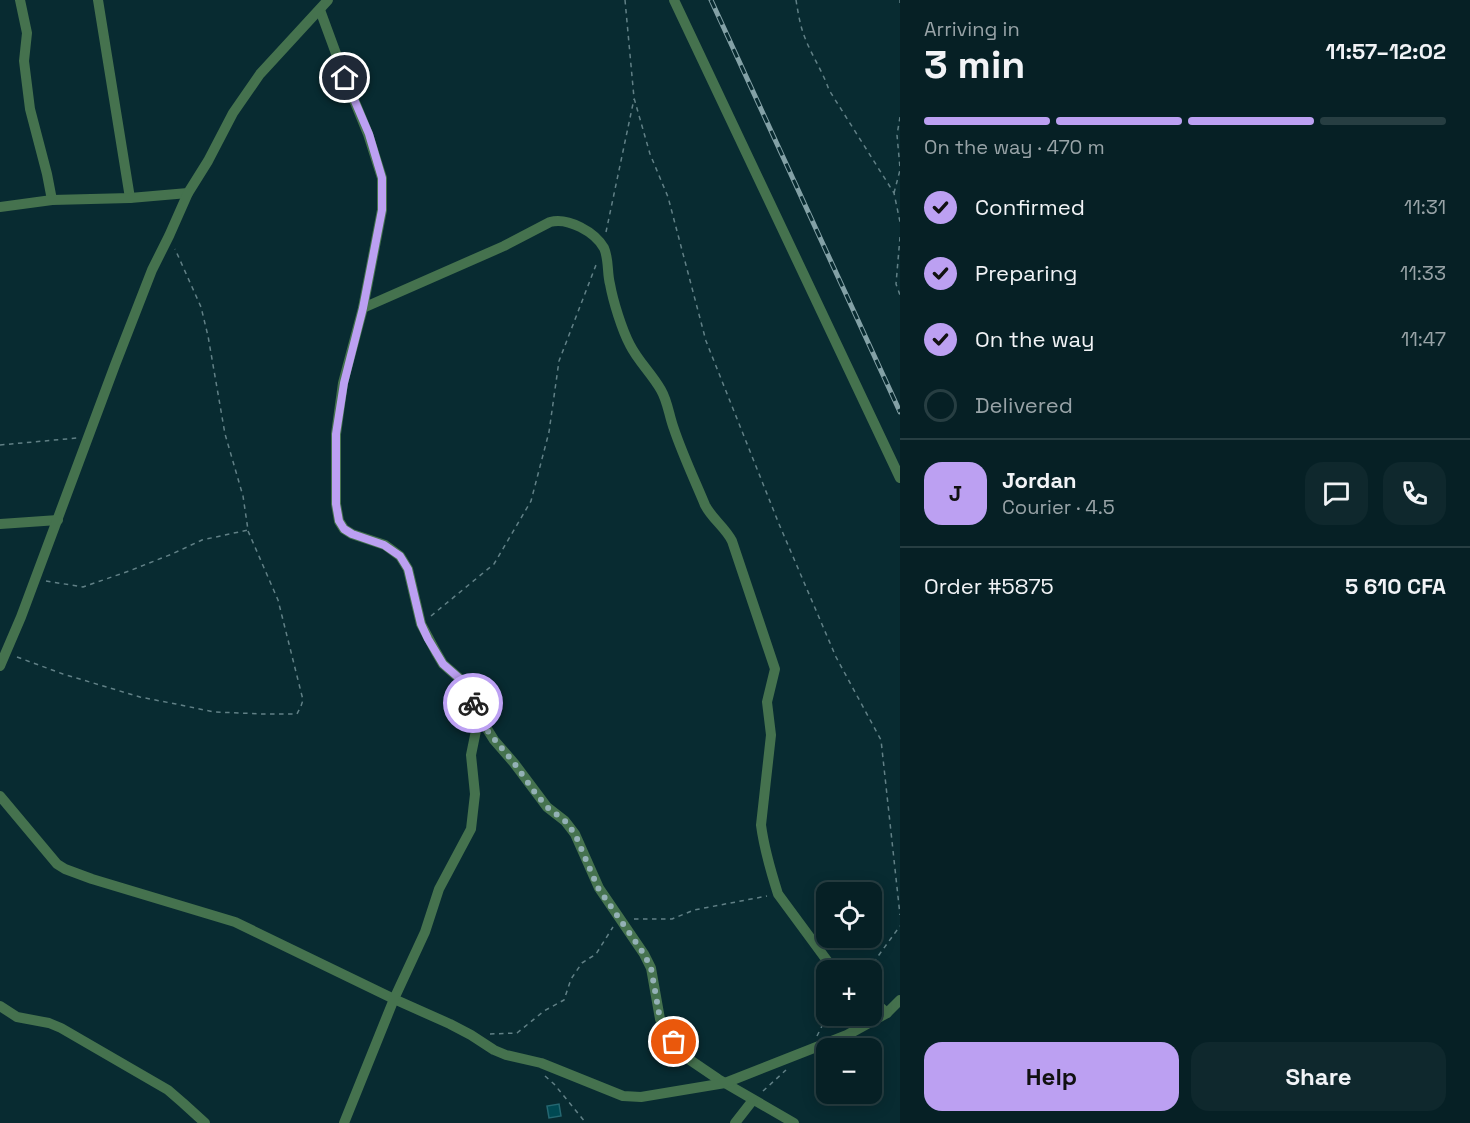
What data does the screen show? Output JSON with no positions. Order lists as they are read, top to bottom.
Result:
{
  "page": {
    "heading": ["3 min", "Arriving in", "11:57–12:02"],
    "panel": [
      "Jordan",
      "Courier · 4.5",
      "Order #5875",
      "5 610 CFA"
    ],
    "bar": "On the way · 470 m",
    "list": [
      ["Confirmed", "11:31"],
      ["Preparing", "11:33"],
      ["On the way", "11:47"],
      "Delivered"
    ],
    "round": "J",
    "map_buttons": ["+", "−"],
    "buttons": ["Help", "Share"]
  }
}
